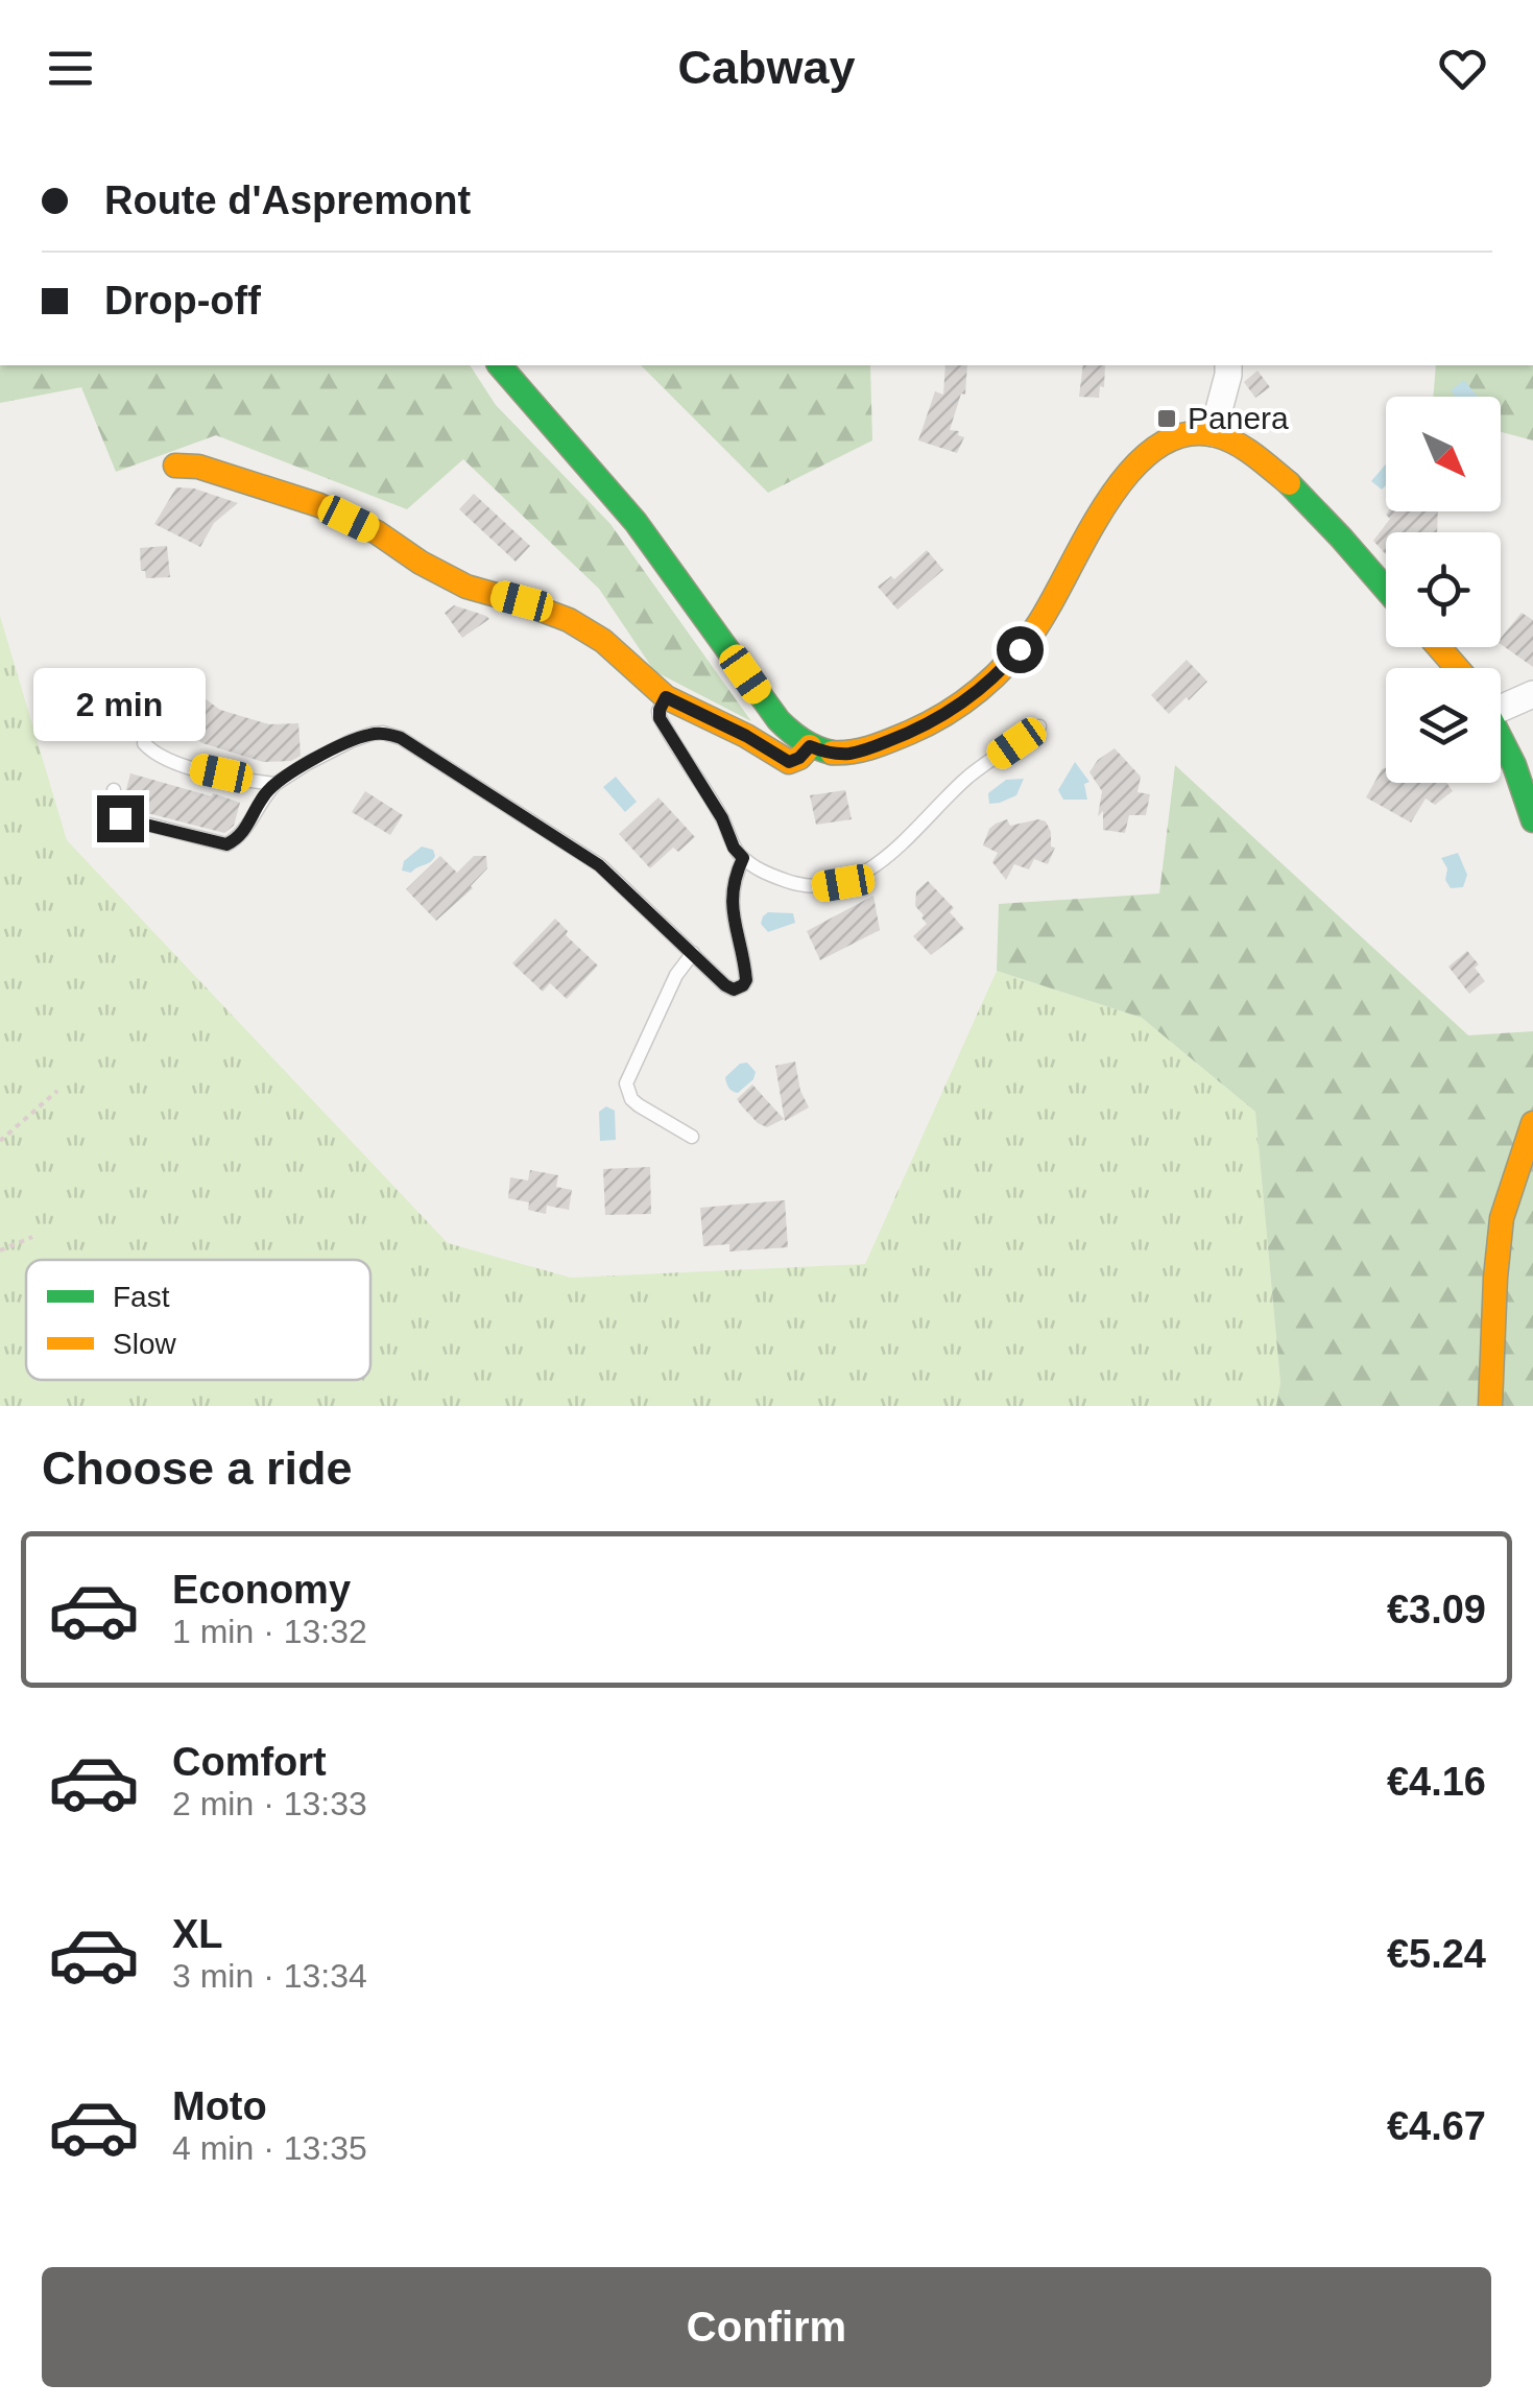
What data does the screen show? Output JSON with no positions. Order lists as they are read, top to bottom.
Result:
{
  "places": {
    "transit": ["Panera"]
  },
  "legend": ["Fast", "Slow"],
  "north": "bottom right",
  "page": {
    "header": "Cabway",
    "banner": ["Route d'Aspremont", "Drop-off"],
    "bubble": "2 min",
    "heading": "Choose a ride",
    "list": [
      {
        "name": "Economy",
        "note": "1 min · 13:32",
        "value": "€3.09"
      },
      {
        "name": "Comfort",
        "note": "2 min · 13:33",
        "value": "€4.16"
      },
      {
        "name": "XL",
        "note": "3 min · 13:34",
        "value": "€5.24"
      },
      {
        "name": "Moto",
        "note": "4 min · 13:35",
        "value": "€4.67"
      }
    ],
    "buttons": "Confirm"
  }
}
